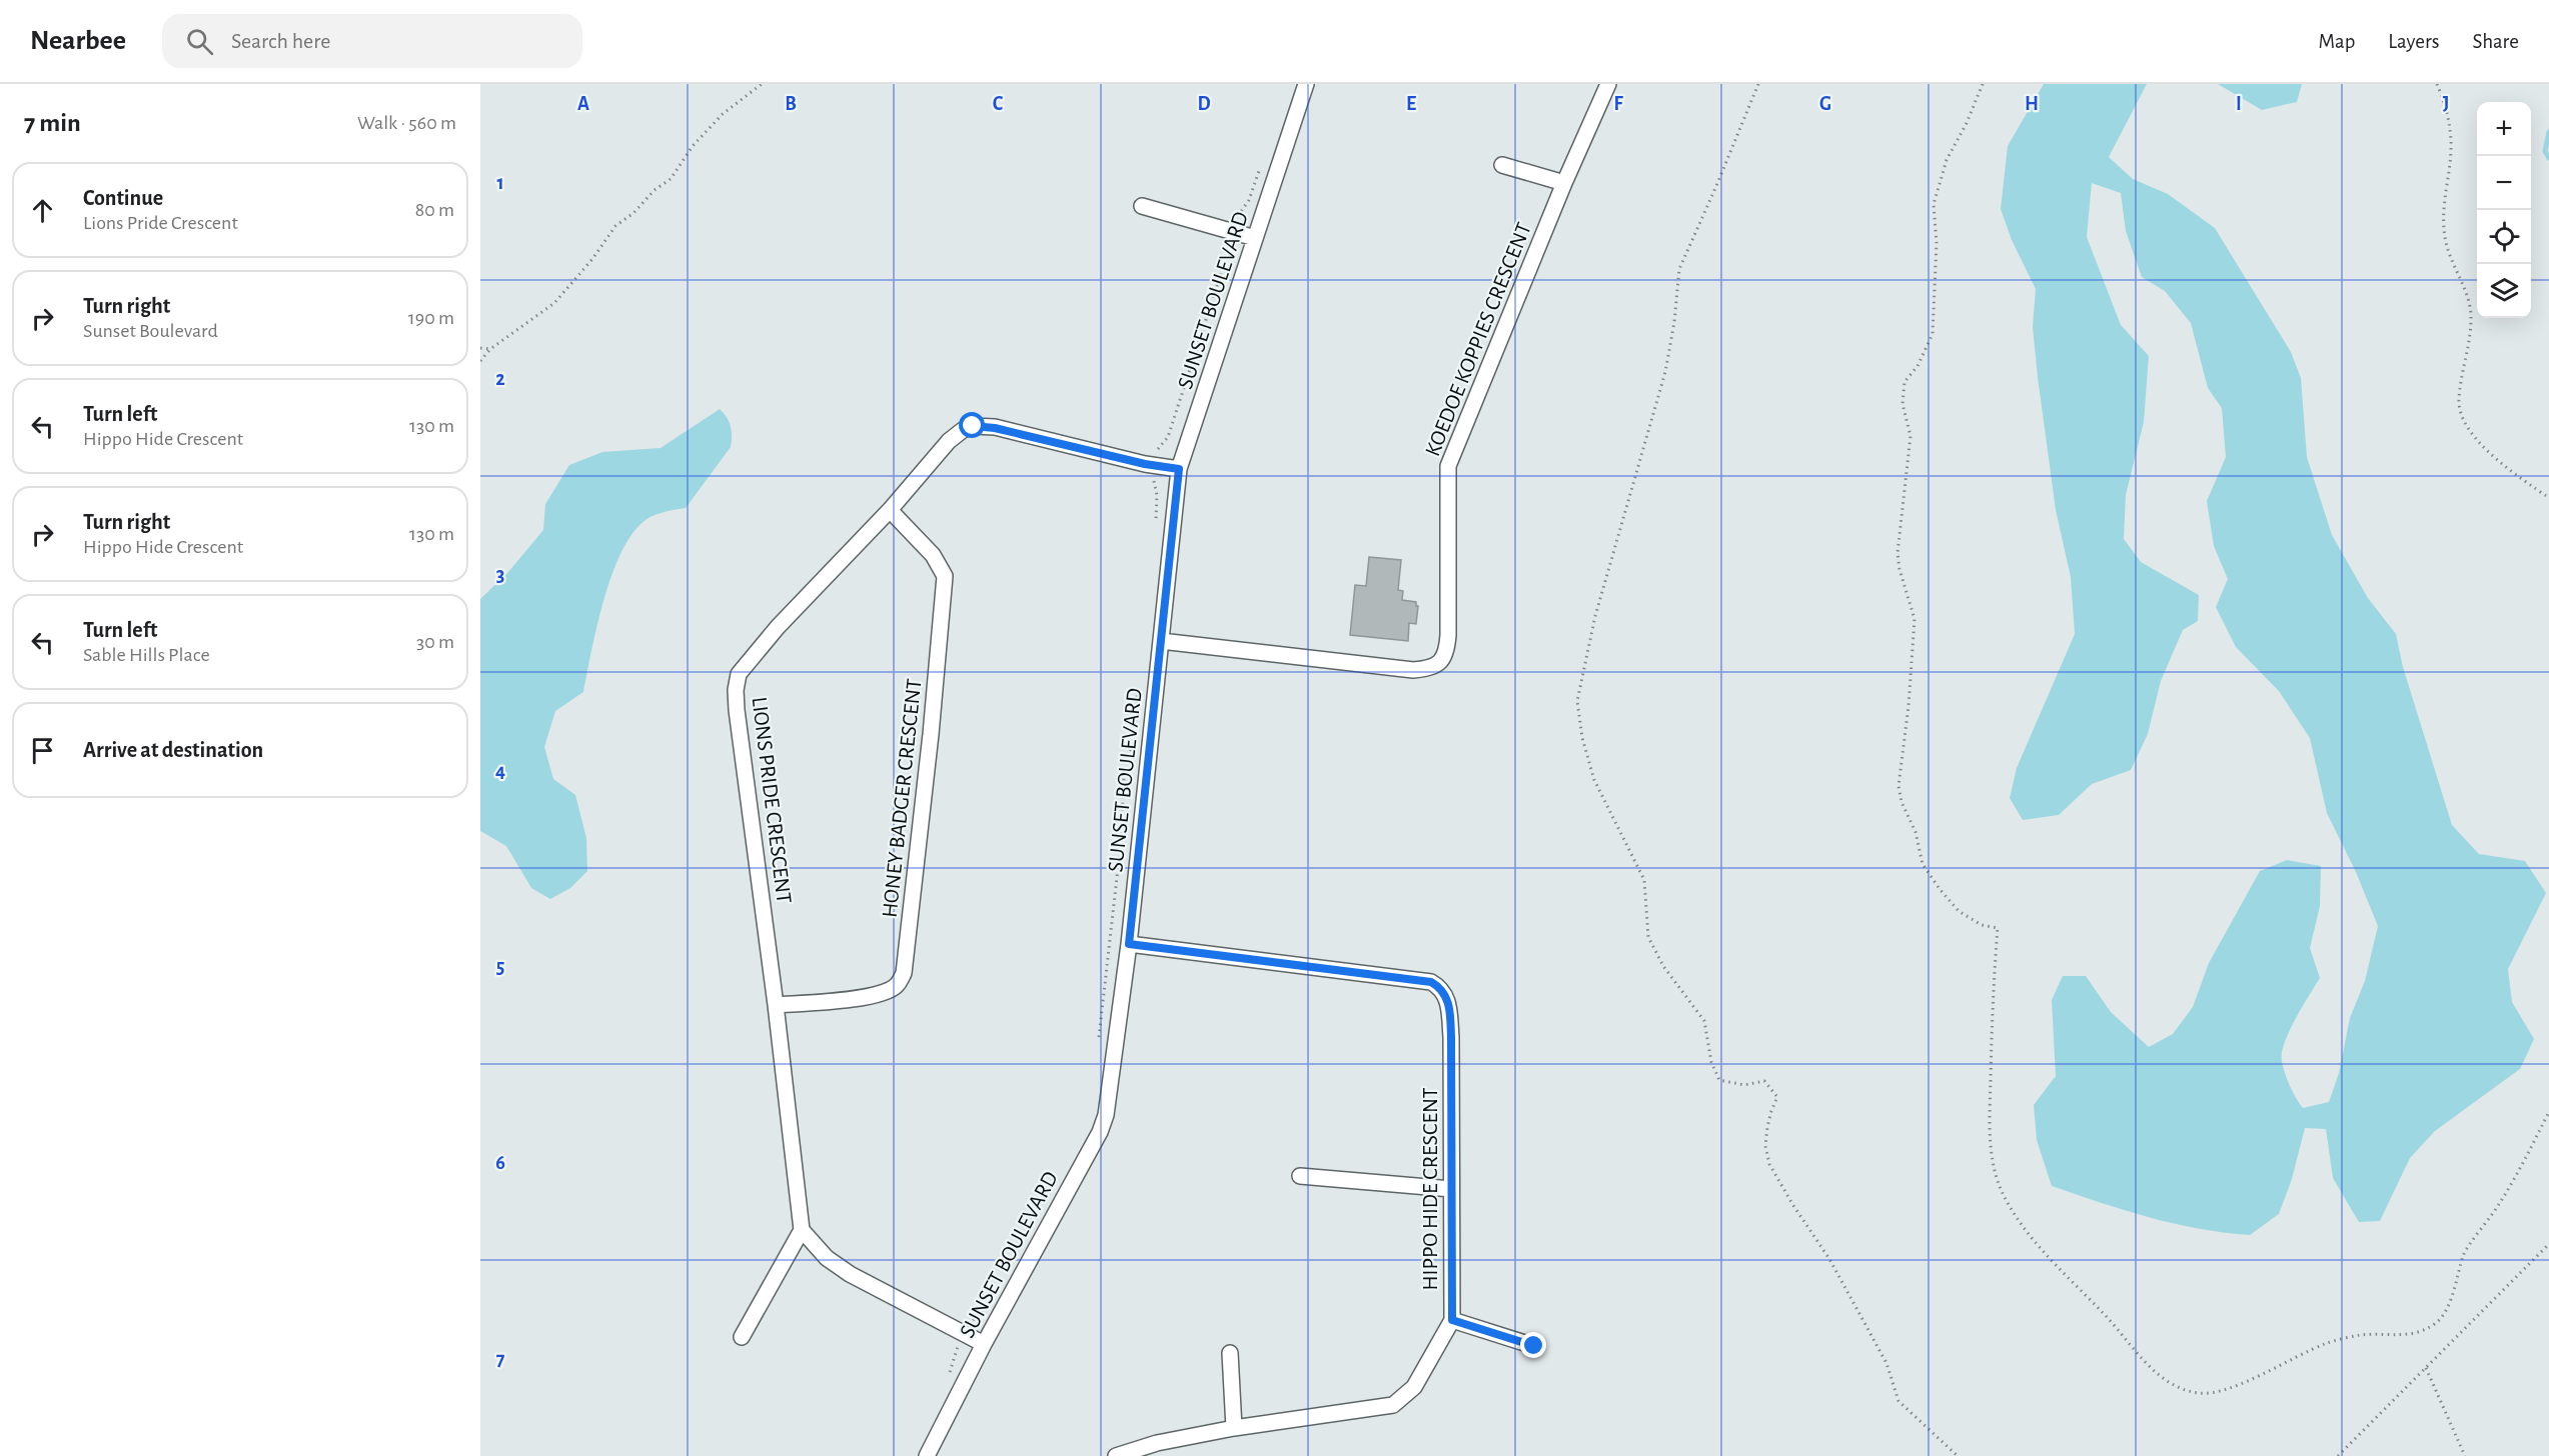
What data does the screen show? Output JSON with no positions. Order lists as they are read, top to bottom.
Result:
{
  "streets": {
    "street": [
      "SUNSET BOULEVARD",
      "KOEDOE KOPPIES CRESCENT",
      "HONEY BADGER CRESCENT",
      "LIONS PRIDE CRESCENT",
      "HIPPO HIDE CRESCENT"
    ]
  },
  "crossings": [
    ["SUNSET BOULEVARD", "KOEDOE KOPPIES CRESCENT"],
    ["SUNSET BOULEVARD", "LIONS PRIDE CRESCENT"],
    ["SUNSET BOULEVARD", "HIPPO HIDE CRESCENT"],
    ["HONEY BADGER CRESCENT", "LIONS PRIDE CRESCENT"]
  ],
  "page": {
    "header": "Nearbee",
    "search": "Search here",
    "nav": ["Map", "Layers", "Share"],
    "heading": ["7 min", "Walk · 560 m"],
    "map_buttons": ["+", "−"],
    "list": [
      ["Continue", "Lions Pride Crescent", "80 m"],
      ["Turn right", "Sunset Boulevard", "190 m"],
      ["Turn left", "Hippo Hide Crescent", "130 m"],
      ["Turn right", "Hippo Hide Crescent", "130 m"],
      ["Turn left", "Sable Hills Place", "30 m"],
      "Arrive at destination"
    ]
  },
  "grid": {
    "columns": [
      "A",
      "B",
      "C",
      "D",
      "E",
      "F",
      "G",
      "H",
      "I",
      "J"
    ],
    "rows": [
      "1",
      "2",
      "3",
      "4",
      "5",
      "6",
      "7"
    ]
  }
}
